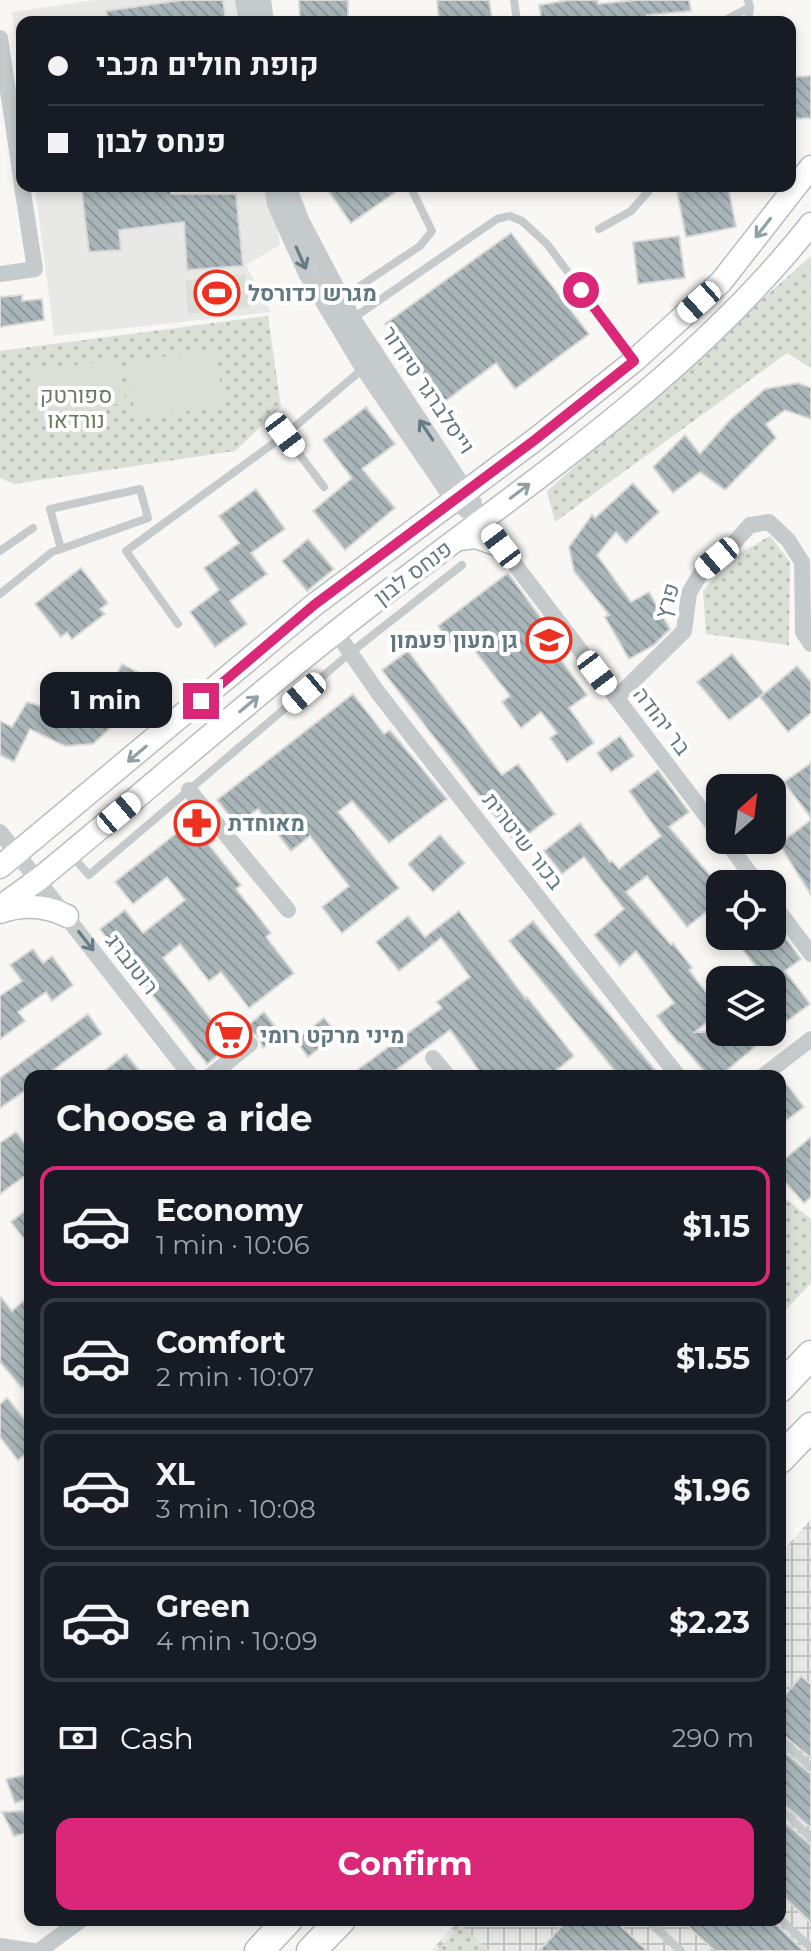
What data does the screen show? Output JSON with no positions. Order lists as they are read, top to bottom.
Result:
{
  "streets": {
    "main road": ["פנחס לבון"],
    "street": [
      "וייסלברגר טיודור",
      "פרץ",
      "בר יהודה",
      "בכור שיטרית",
      "רוטנברג"
    ]
  },
  "crossings": [
    ["וייסלברגר טיודור", "פנחס לבון"],
    ["וייסלברגר טיודור", "בר יהודה"],
    ["פנחס לבון", "בר יהודה"],
    ["פנחס לבון", "בכור שיטרית"],
    ["פנחס לבון", "רוטנברג"],
    ["פרץ", "בר יהודה"]
  ],
  "one_way": ["רוטנברג"],
  "parks": ["ספורטק נורדאו"],
  "places": {
    "sports": ["מגרש כדורסל"],
    "school or university": ["גן מעון פעמון"],
    "pharmacy": ["מאוחדת"],
    "supermarket": ["מיני מרקט רומי"]
  },
  "north": "top right",
  "page": {
    "banner": ["קופת חולים מכבי", "פנחס לבון"],
    "bubble": "1 min",
    "heading": "Choose a ride",
    "list": [
      {
        "name": "Economy",
        "note": "1 min · 10:06",
        "value": "$1.15"
      },
      {
        "name": "Comfort",
        "note": "2 min · 10:07",
        "value": "$1.55"
      },
      {
        "name": "XL",
        "note": "3 min · 10:08",
        "value": "$1.96"
      },
      {
        "name": "Green",
        "note": "4 min · 10:09",
        "value": "$2.23"
      }
    ],
    "pay": ["Cash", "290 m"],
    "buttons": "Confirm"
  }
}
